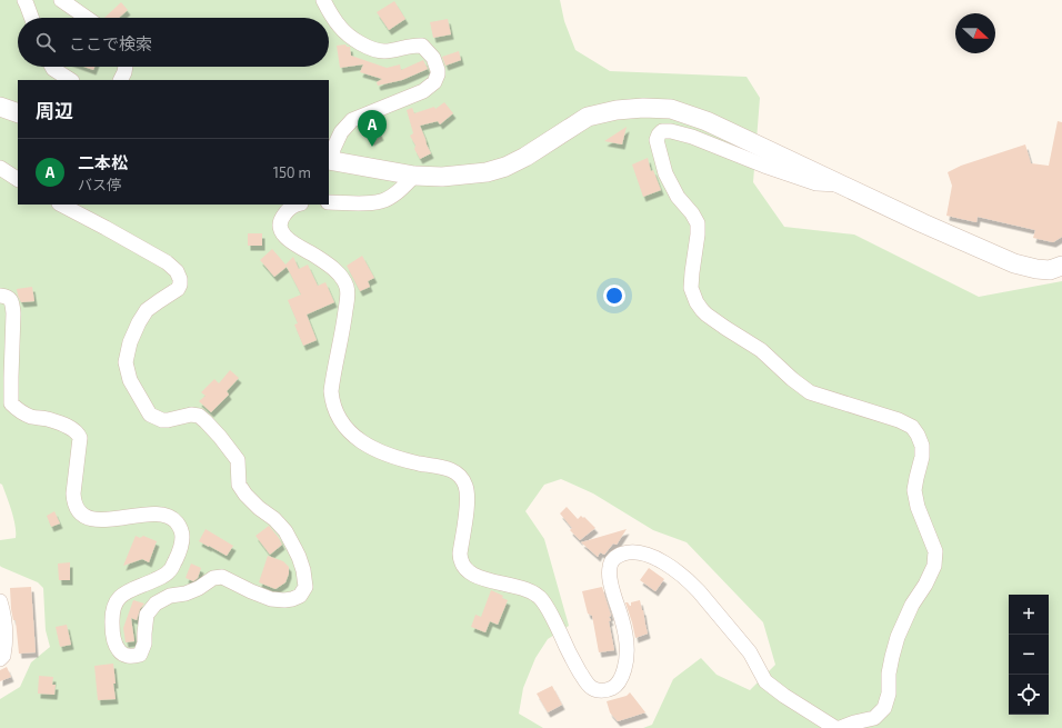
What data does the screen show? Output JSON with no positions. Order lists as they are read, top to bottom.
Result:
{
  "north": "right",
  "page": {
    "search": "ここで検索",
    "heading": "周辺",
    "pins": "A",
    "list": [
      {
        "mark": "A",
        "name": "二本松",
        "note": "バス停",
        "value": "150 m"
      }
    ],
    "map_buttons": ["+", "−"]
  }
}
